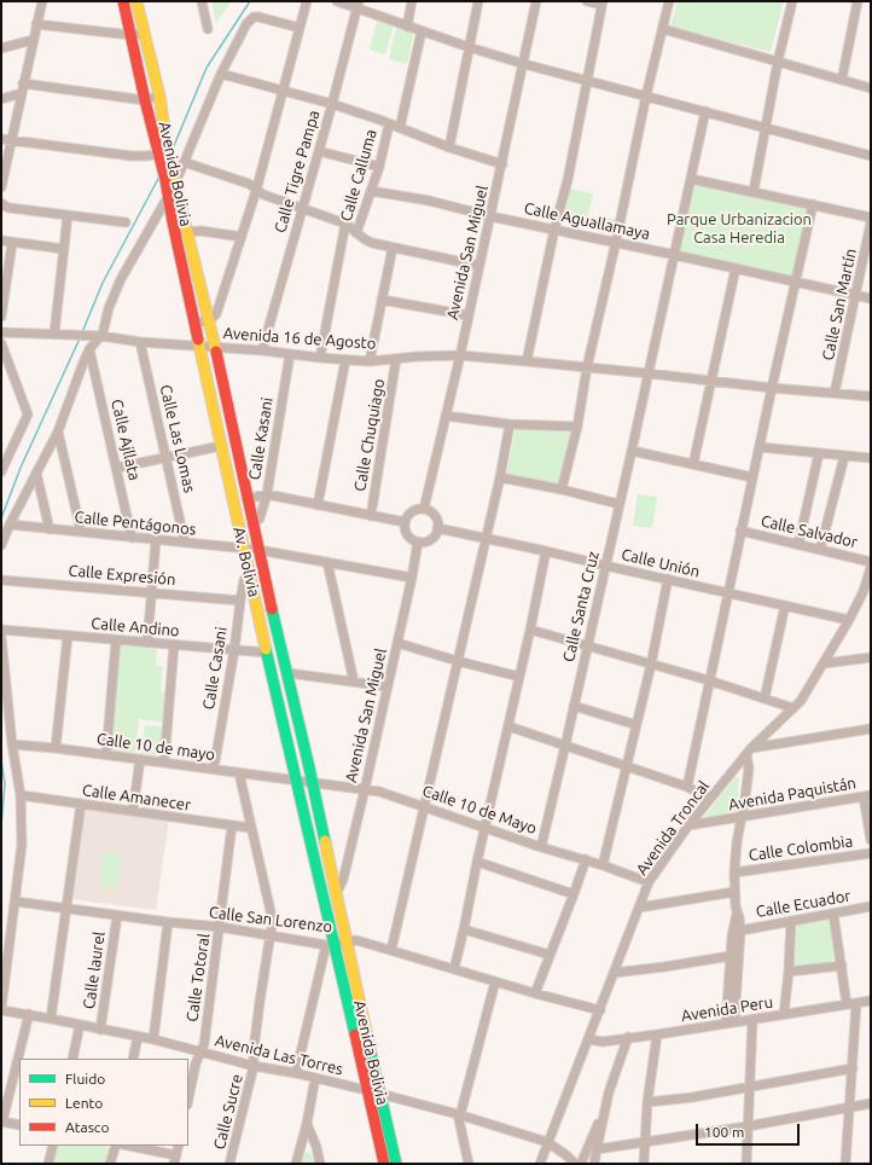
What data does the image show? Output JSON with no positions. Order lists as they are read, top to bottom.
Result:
{
  "streets": {
    "street": [
      "Calle Tigre Pampa",
      "Avenida Bolivia",
      "Calle Calluma",
      "Calle Aguallamaya",
      "Avenida San Miguel",
      "Calle San Martín",
      "Avenida 16 de Agosto",
      "Calle Chuquiago",
      "Calle Las Lomas",
      "Calle Kasani",
      "Calle Ajllata",
      "Calle Pentágonos",
      "Calle Salvador",
      "Av. Bolivia",
      "Calle Unión",
      "Calle Expresión",
      "Calle Santa Cruz",
      "Calle Andino",
      "Calle Casani",
      "Calle 10 de mayo",
      "Avenida Paquistán",
      "Calle Amanecer",
      "Calle 10 de Mayo",
      "Avenida Troncal",
      "Calle Colombia",
      "Calle Ecuador",
      "Calle San Lorenzo",
      "Calle laurel",
      "Calle Totoral",
      "Avenida Peru",
      "Avenida Las Torres",
      "Calle Sucre"
    ]
  },
  "crossings": [
    ["Calle Tigre Pampa", "Avenida 16 de Agosto"],
    ["Avenida Bolivia", "Avenida 16 de Agosto"],
    ["Avenida Bolivia", "Av. Bolivia"],
    ["Avenida Bolivia", "Calle San Lorenzo"],
    ["Avenida Bolivia", "Avenida Las Torres"],
    ["Calle Calluma", "Calle Aguallamaya"],
    ["Calle Aguallamaya", "Avenida San Miguel"],
    ["Calle Aguallamaya", "Calle San Martín"],
    ["Calle Aguallamaya", "Calle Santa Cruz"],
    ["Avenida San Miguel", "Avenida 16 de Agosto"],
    ["Avenida San Miguel", "Calle Pentágonos"],
    ["Avenida San Miguel", "Av. Bolivia"],
    ["Avenida San Miguel", "Calle Unión"],
    ["Avenida San Miguel", "Calle 10 de Mayo"],
    ["Calle San Martín", "Avenida 16 de Agosto"],
    ["Avenida 16 de Agosto", "Calle Chuquiago"],
    ["Avenida 16 de Agosto", "Calle Las Lomas"],
    ["Avenida 16 de Agosto", "Calle Kasani"],
    ["Avenida 16 de Agosto", "Av. Bolivia"],
    ["Avenida 16 de Agosto", "Calle Santa Cruz"],
    ["Calle Las Lomas", "Calle Pentágonos"],
    ["Calle Kasani", "Av. Bolivia"],
    ["Calle Ajllata", "Calle Pentágonos"],
    ["Calle Pentágonos", "Av. Bolivia"],
    ["Av. Bolivia", "Calle Andino"],
    ["Av. Bolivia", "Calle Casani"],
    ["Av. Bolivia", "Calle 10 de mayo"],
    ["Av. Bolivia", "Calle 10 de Mayo"],
    ["Av. Bolivia", "Calle San Lorenzo"],
    ["Calle Unión", "Calle Santa Cruz"],
    ["Calle Unión", "Avenida Troncal"],
    ["Calle Expresión", "Calle Casani"],
    ["Calle Santa Cruz", "Calle 10 de Mayo"],
    ["Calle Andino", "Calle Casani"],
    ["Calle Casani", "Calle 10 de mayo"],
    ["Calle 10 de mayo", "Calle 10 de Mayo"],
    ["Calle 10 de mayo", "Calle Sucre"],
    ["Avenida Paquistán", "Avenida Troncal"],
    ["Calle Amanecer", "Calle Totoral"],
    ["Calle Amanecer", "Calle Sucre"],
    ["Calle 10 de Mayo", "Avenida Troncal"],
    ["Avenida Troncal", "Calle San Lorenzo"],
    ["Avenida Troncal", "Avenida Peru"],
    ["Avenida Troncal", "Avenida Las Torres"],
    ["Calle San Lorenzo", "Calle laurel"],
    ["Calle San Lorenzo", "Calle Totoral"],
    ["Calle San Lorenzo", "Calle Sucre"],
    ["Calle laurel", "Avenida Las Torres"],
    ["Calle Totoral", "Avenida Las Torres"],
    ["Avenida Las Torres", "Calle Sucre"]
  ],
  "parks": ["Parque Urbanizacion Casa Heredia"],
  "legend": ["Fluido", "Lento", "Atasco"],
  "scale_bar": "100 m"
}
